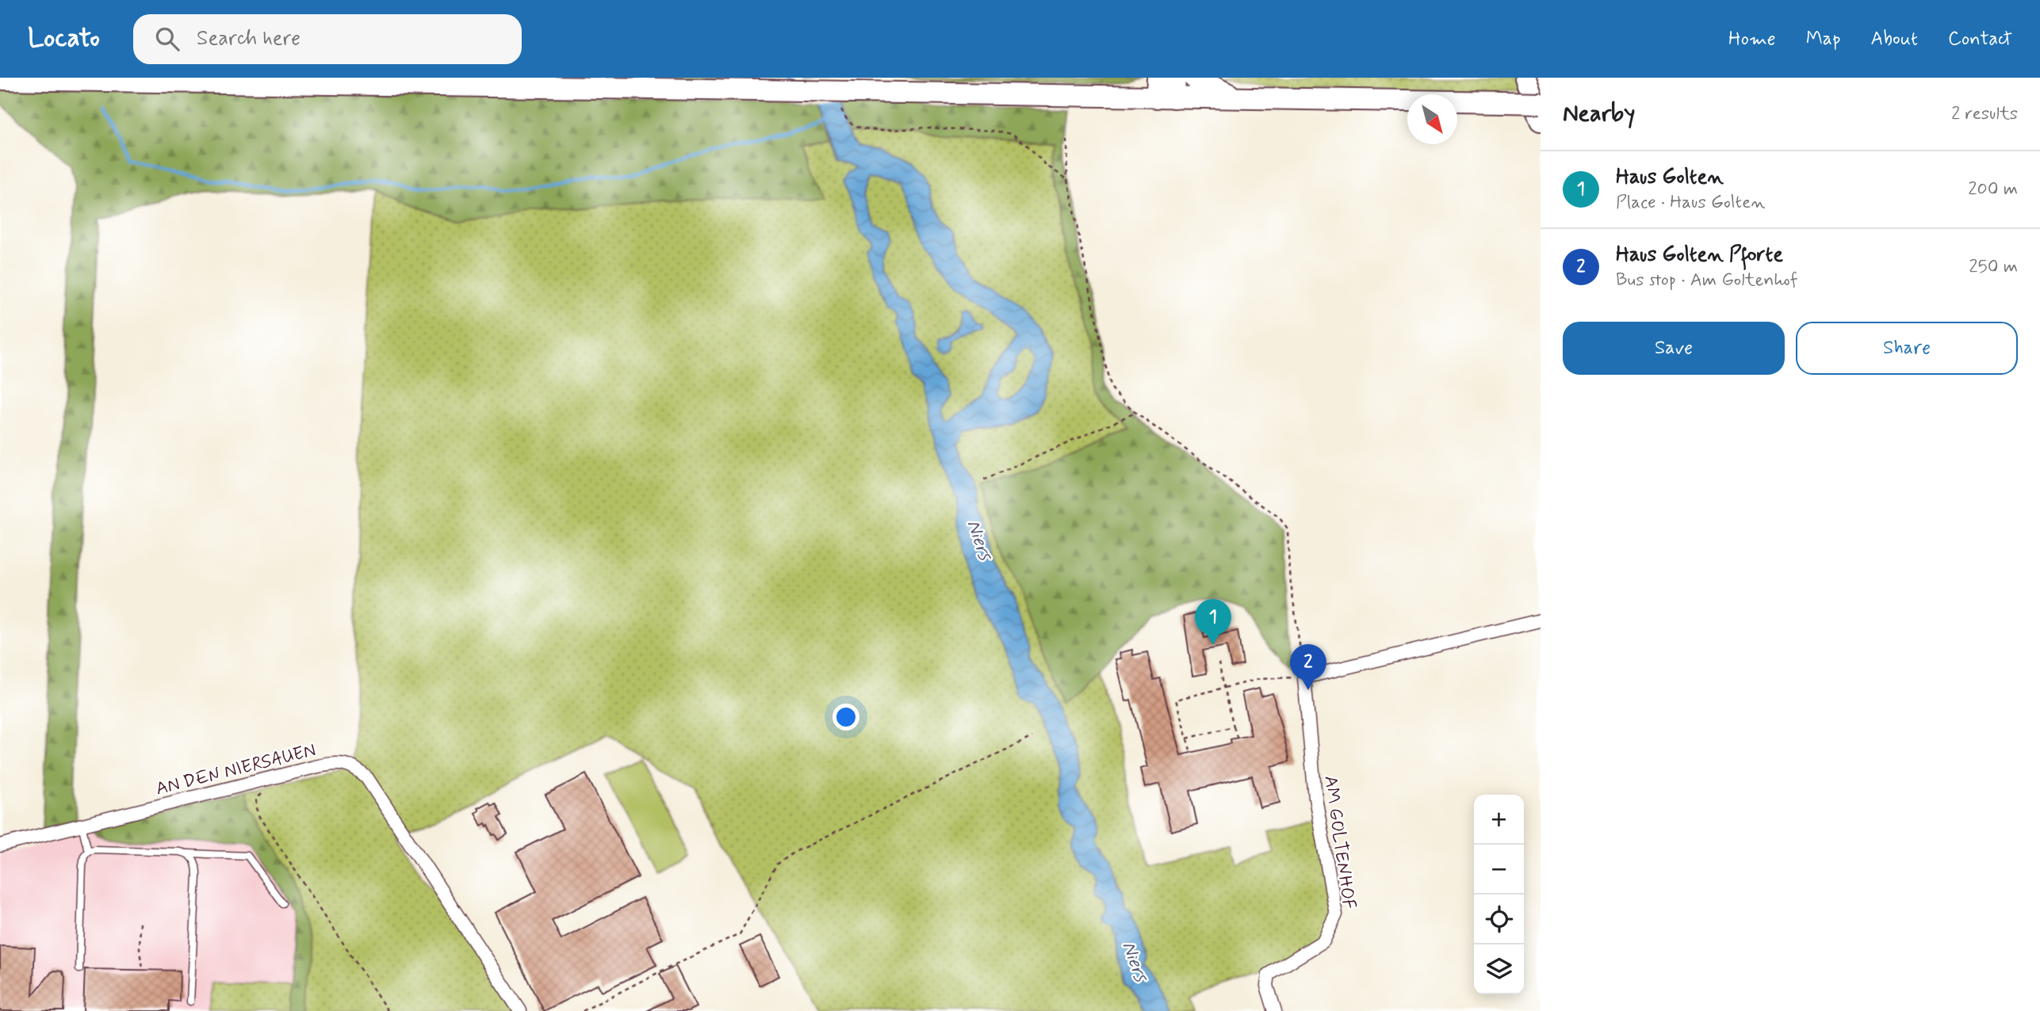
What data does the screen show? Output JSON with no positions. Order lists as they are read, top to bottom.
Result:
{
  "streets": {
    "street": ["AN DEN NIERSAUEN", "AM GOLTENHOF"]
  },
  "water": ["Niers"],
  "north": "bottom right",
  "page": {
    "header": "Locato",
    "search": "Search here",
    "nav": [
      "Home",
      "Map",
      "About",
      "Contact"
    ],
    "heading": ["Nearby", "2 results"],
    "list": [
      {
        "mark": "1",
        "name": "Haus Golten",
        "note": "Place · Haus Golten",
        "value": "200 m"
      },
      {
        "mark": "2",
        "name": "Haus Golten Pforte",
        "note": "Bus stop · Am Goltenhof",
        "value": "250 m"
      }
    ],
    "buttons": ["Save", "Share"],
    "pins": ["1", "2"],
    "map_buttons": ["+", "−"]
  }
}
